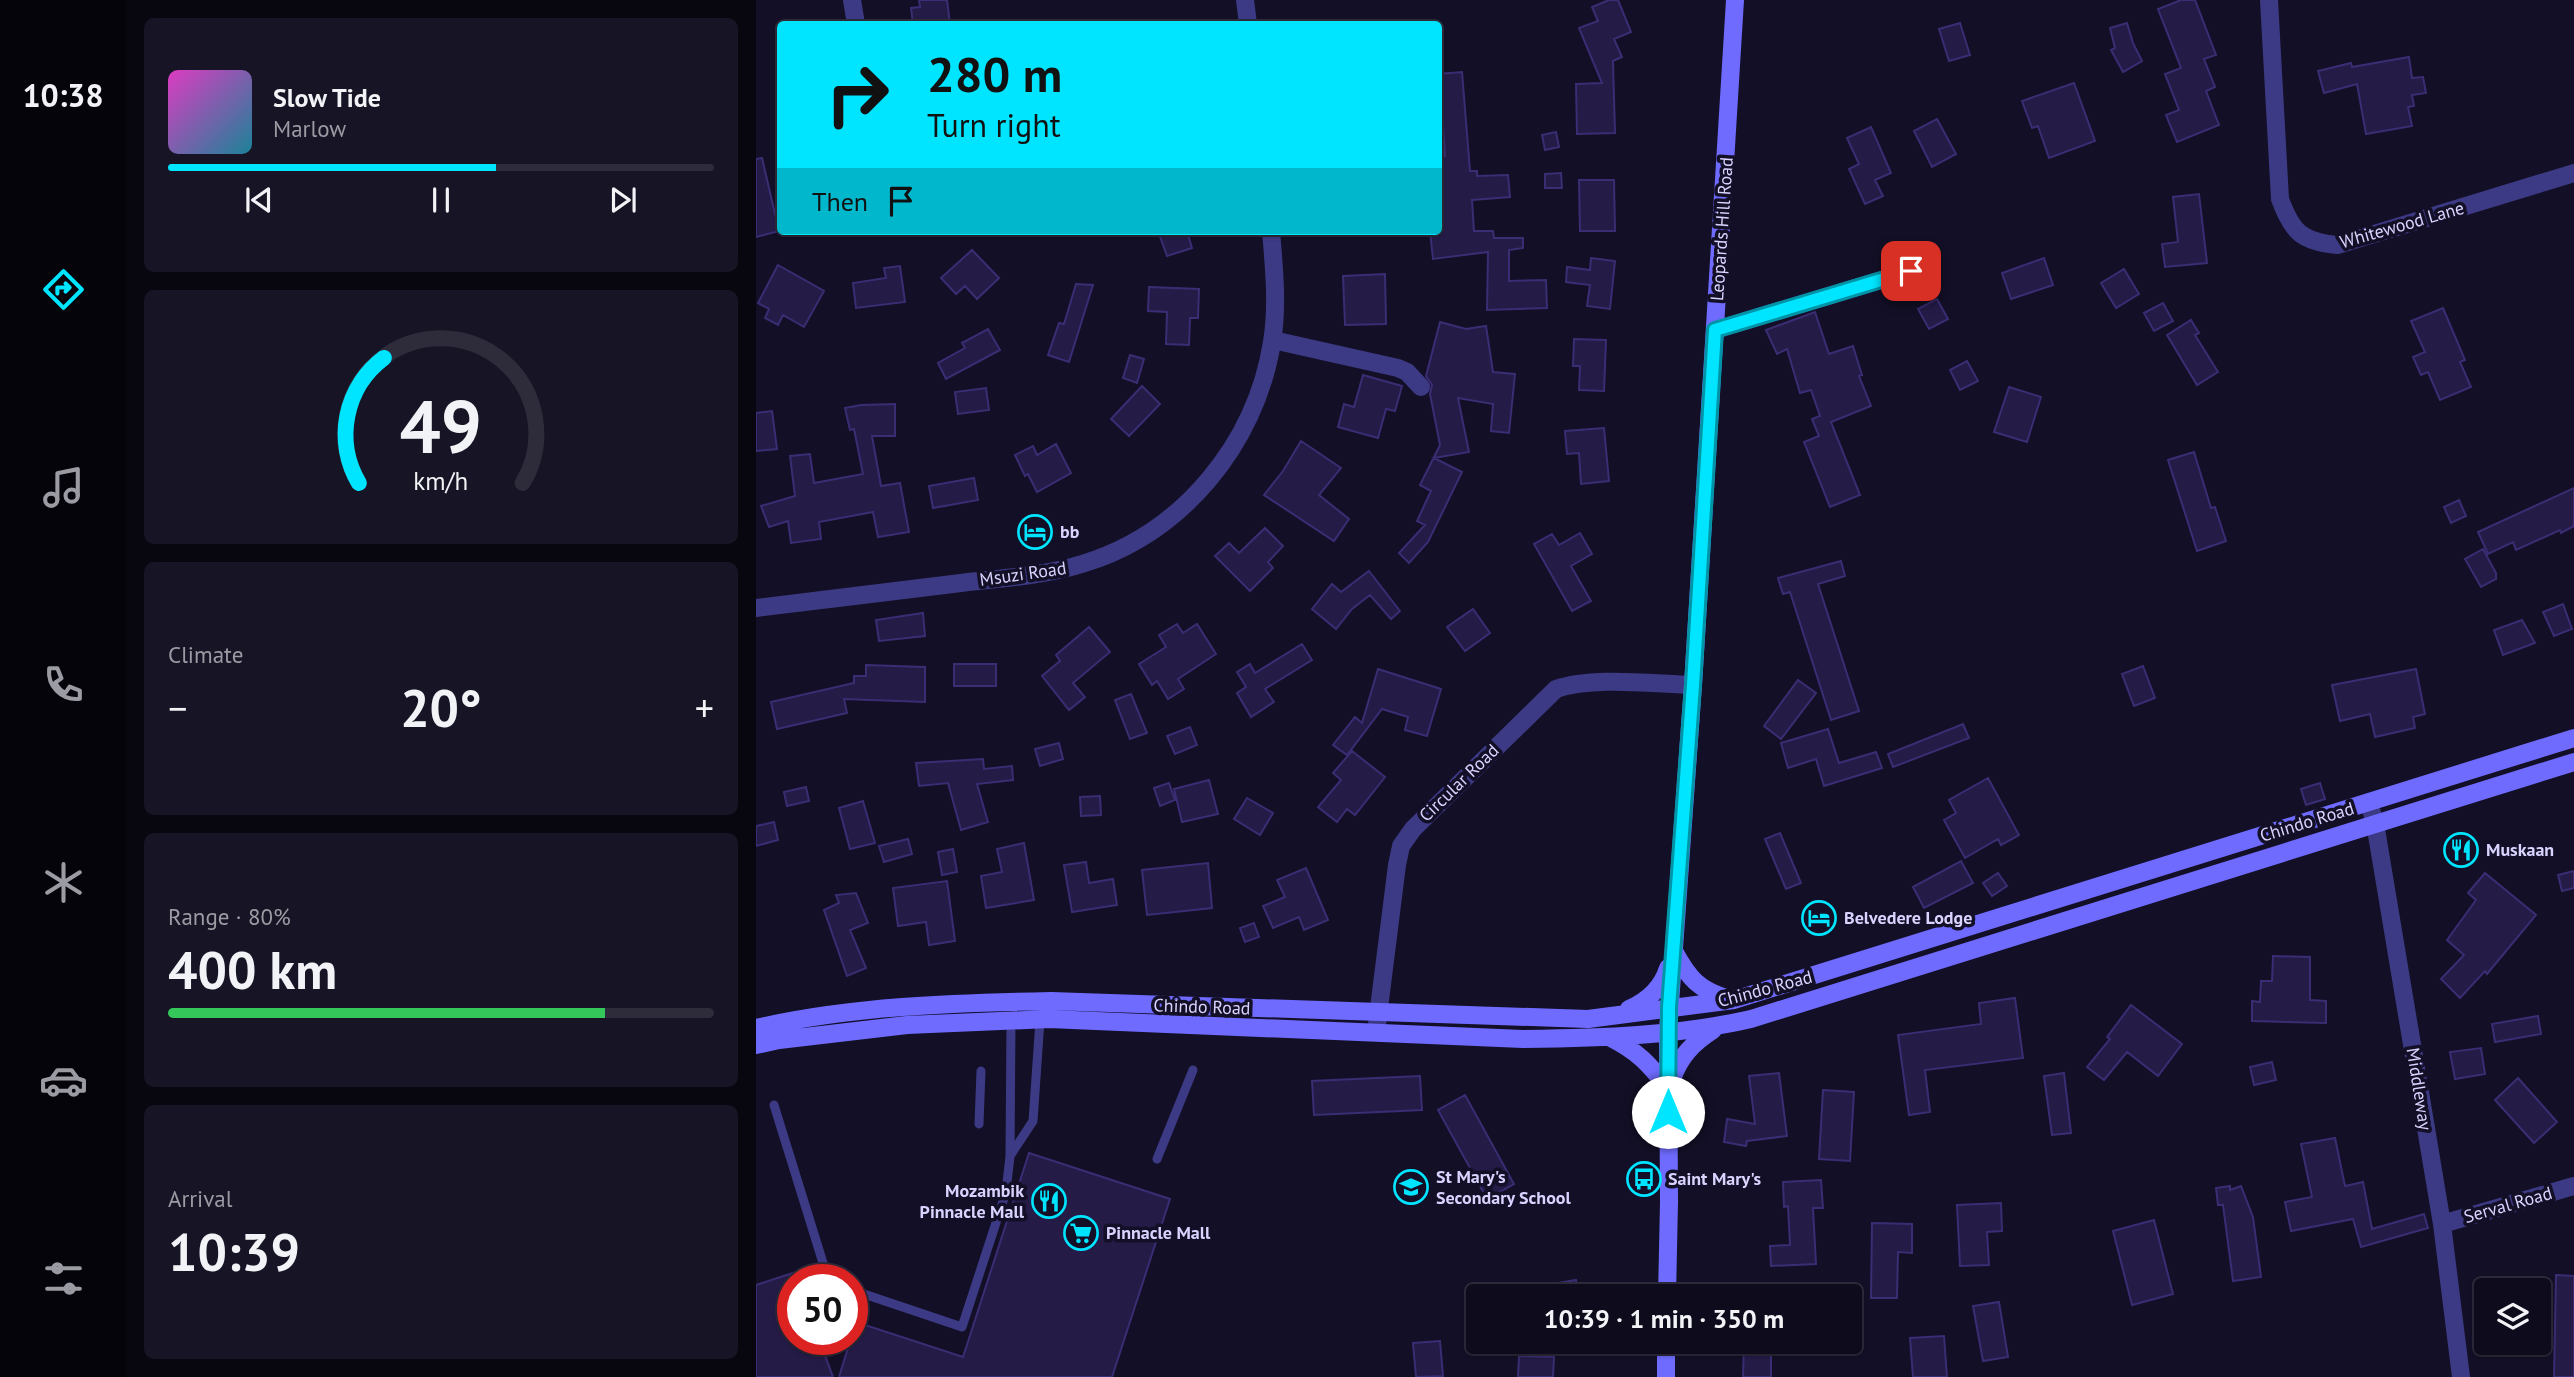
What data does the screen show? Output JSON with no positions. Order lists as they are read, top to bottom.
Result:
{
  "streets": {
    "main road": ["Leopards Hill Road", "Chindo Road"],
    "street": [
      "Whitewood Lane",
      "Msuzi Road",
      "Circular Road",
      "Middleway",
      "Serval Road"
    ]
  },
  "crossings": [
    ["Leopards Hill Road", "Circular Road"],
    ["Leopards Hill Road", "Chindo Road"],
    ["Circular Road", "Chindo Road"],
    ["Chindo Road", "Middleway"],
    ["Middleway", "Serval Road"]
  ],
  "places": {
    "hotel": ["bb", "Belvedere Lodge"],
    "restaurant": ["Muskaan", "Mozambik Pinnacle Mall"],
    "bus stop": ["Saint Mary's"],
    "school or university": ["St Mary's Secondary School"],
    "supermarket": ["Pinnacle Mall"]
  },
  "page": {
    "tabs": "10:38",
    "turn": ["280 m", "Turn right"],
    "song": ["Slow Tide", "Marlow"],
    "then": "Then",
    "tile": [
      "Climate",
      ["Range · 80%", "400 km"],
      ["Arrival", "10:39"]
    ],
    "heat": ["−", "20°", "+"],
    "limit": "50",
    "trip": "10:39 · 1 min · 350 m",
    "gauge": ["49", "km/h"]
  }
}
